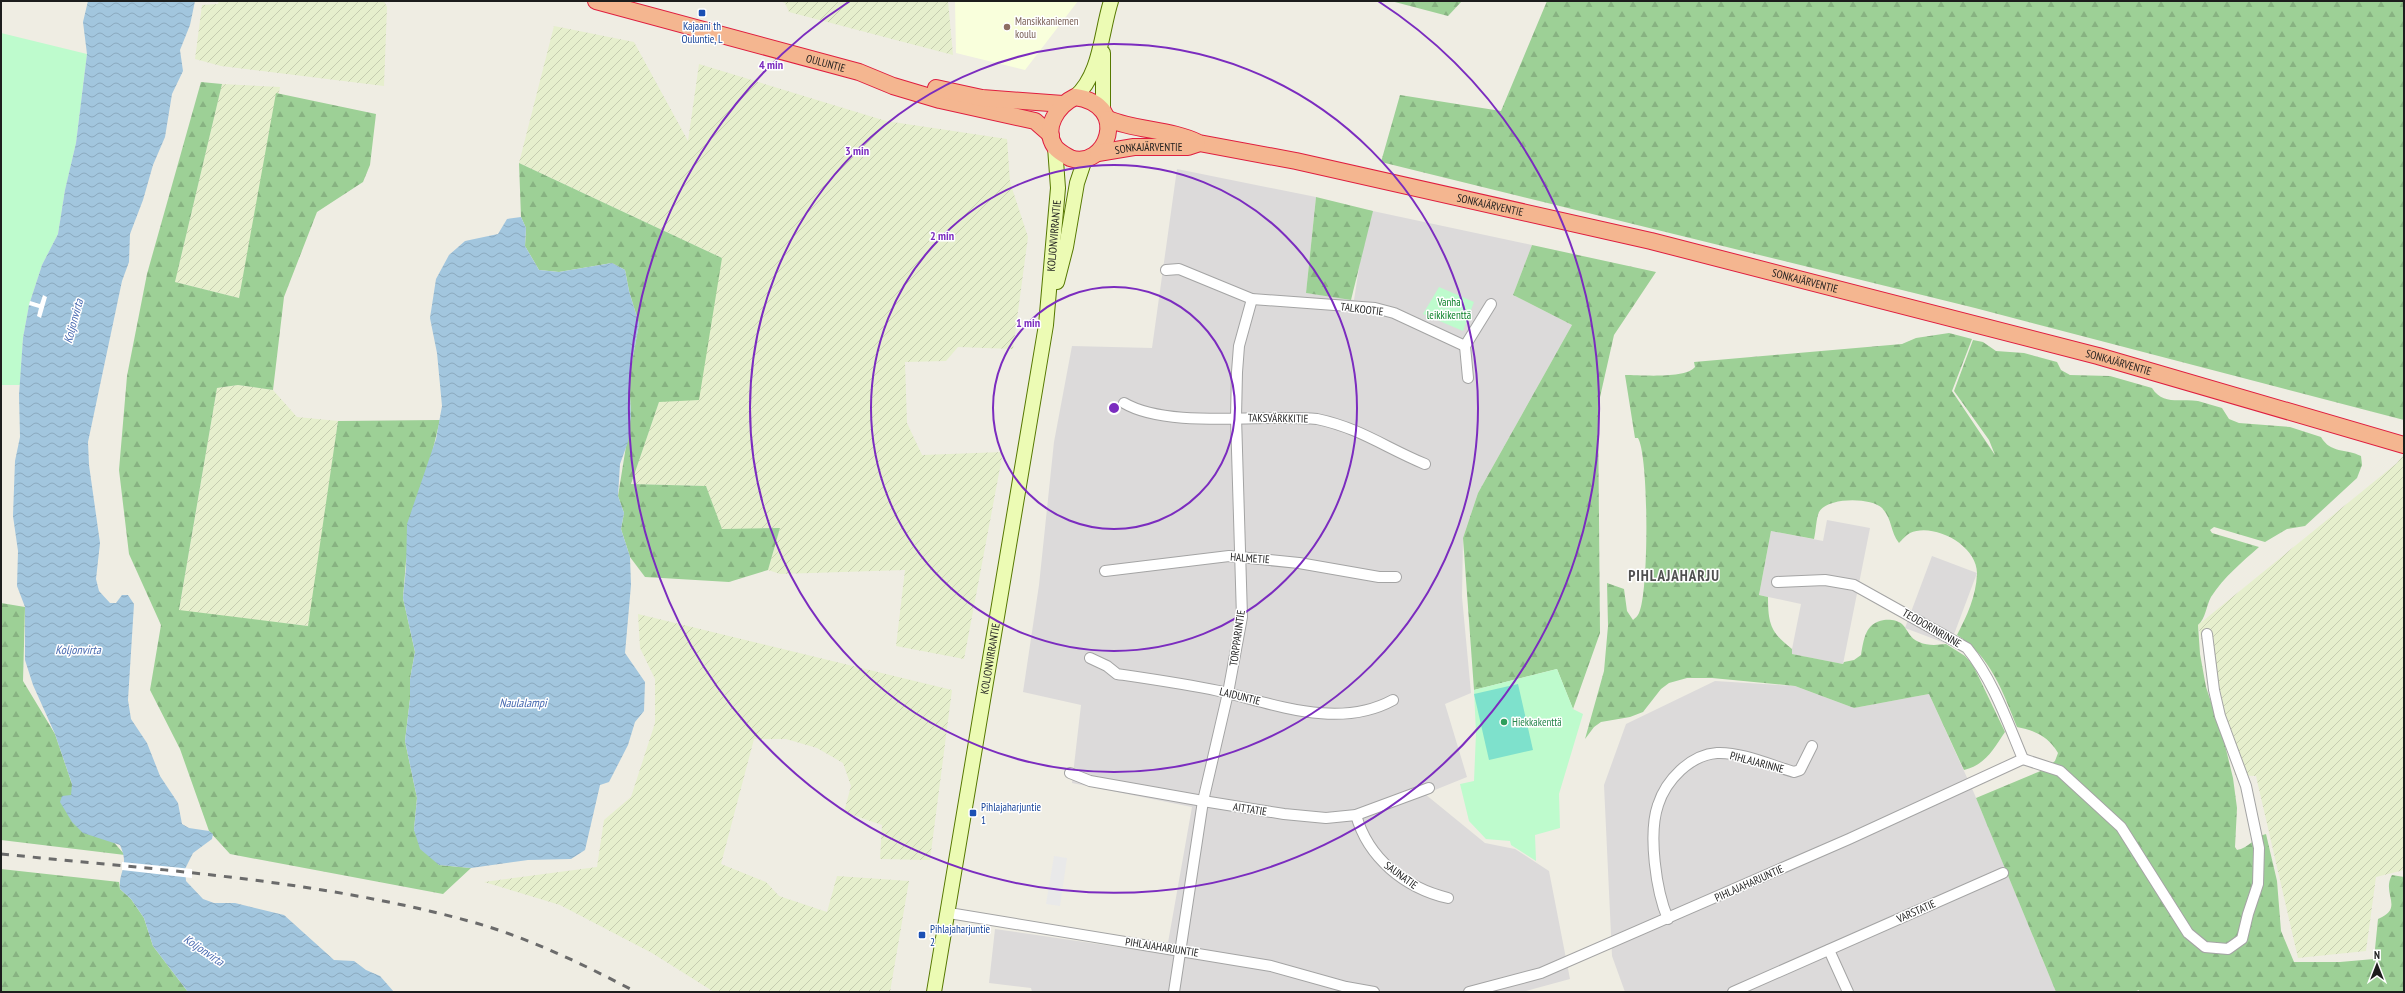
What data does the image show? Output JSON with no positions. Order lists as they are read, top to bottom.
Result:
{
  "streets": {
    "highway": ["OULUNTIE", "SONKAJÄRVENTIE"],
    "main road": ["KOLJONVIRRANTIE"],
    "street": [
      "TALKOOTIE",
      "TAKSVÄRKKITIE",
      "HALMETIE",
      "TEODORINRINNE",
      "TORPPARINTIE",
      "LAIDUNTIE",
      "PIHLAJARINNE",
      "AITTATIE",
      "SAUNATIE",
      "PIHLAJAHARJUNTIE",
      "VARSTATIE"
    ]
  },
  "crossings": [
    ["OULUNTIE", "SONKAJÄRVENTIE"],
    ["OULUNTIE", "KOLJONVIRRANTIE"],
    ["SONKAJÄRVENTIE", "KOLJONVIRRANTIE"],
    ["KOLJONVIRRANTIE", "PIHLAJAHARJUNTIE"],
    ["TALKOOTIE", "TORPPARINTIE"],
    ["TAKSVÄRKKITIE", "TORPPARINTIE"],
    ["HALMETIE", "TORPPARINTIE"],
    ["TEODORINRINNE", "PIHLAJAHARJUNTIE"],
    ["TORPPARINTIE", "LAIDUNTIE"],
    ["TORPPARINTIE", "AITTATIE"],
    ["TORPPARINTIE", "PIHLAJAHARJUNTIE"],
    ["PIHLAJARINNE", "PIHLAJAHARJUNTIE"],
    ["AITTATIE", "SAUNATIE"]
  ],
  "districts": ["PIHLAJAHARJU"],
  "water": ["Koljonvirta", "Naulalampi"],
  "parks": ["Vanha leikkikenttä"],
  "places": {
    "transit": ["Kajaani th Ouluntie, L", "Pihlajaharjuntie 1", "Pihlajaharjuntie 2"],
    "other": ["Mansikkaniemen koulu", "Hiekkakenttä"]
  },
  "north": "top",
  "rings": [
    "4 min",
    "3 min",
    "2 min",
    "1 min"
  ]
}
